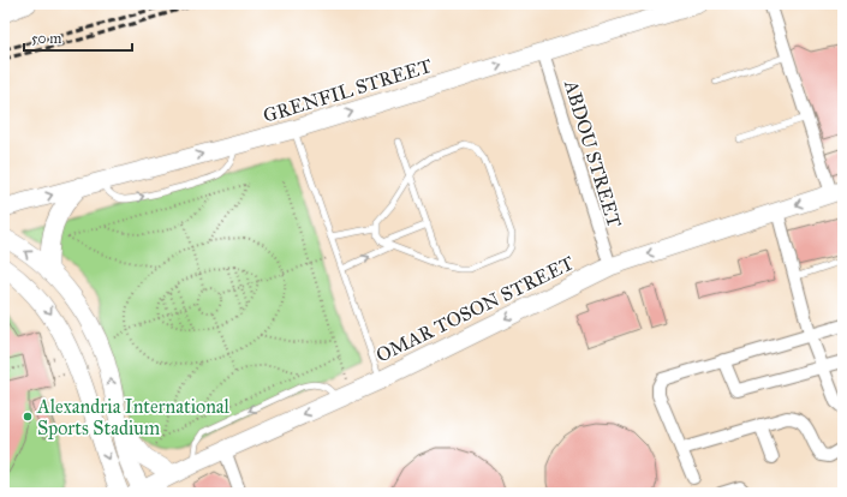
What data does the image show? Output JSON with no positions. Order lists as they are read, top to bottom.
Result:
{
  "streets": {
    "main road": ["GRENFIL STREET", "OMAR TOSON STREET"],
    "street": ["ABDOU STREET"]
  },
  "crossings": [
    ["GRENFIL STREET", "ABDOU STREET"],
    ["ABDOU STREET", "OMAR TOSON STREET"]
  ],
  "one_way": ["GRENFIL STREET", "OMAR TOSON STREET"],
  "places": ["Alexandria International Sports Stadium"],
  "scale_bar": "50 m"
}
